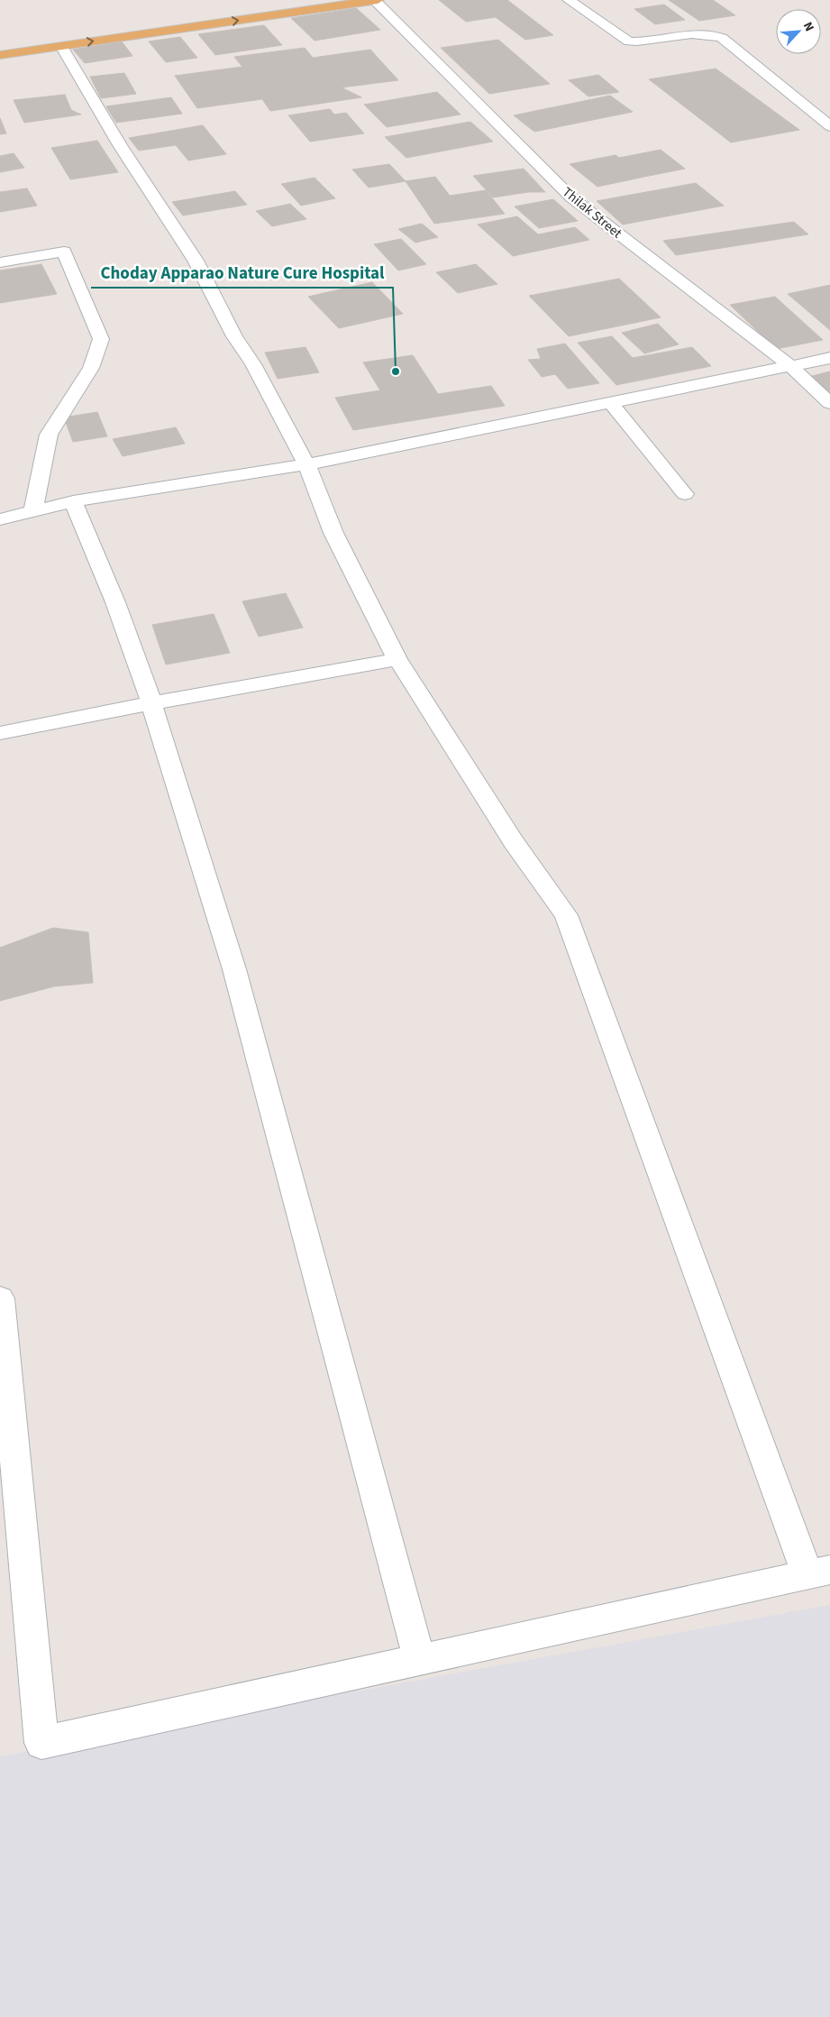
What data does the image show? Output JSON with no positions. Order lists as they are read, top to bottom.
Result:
{
  "streets": {
    "street": ["Thilak Street"]
  },
  "places": ["Choday Apparao Nature Cure Hospital"],
  "north": "top right"
}
